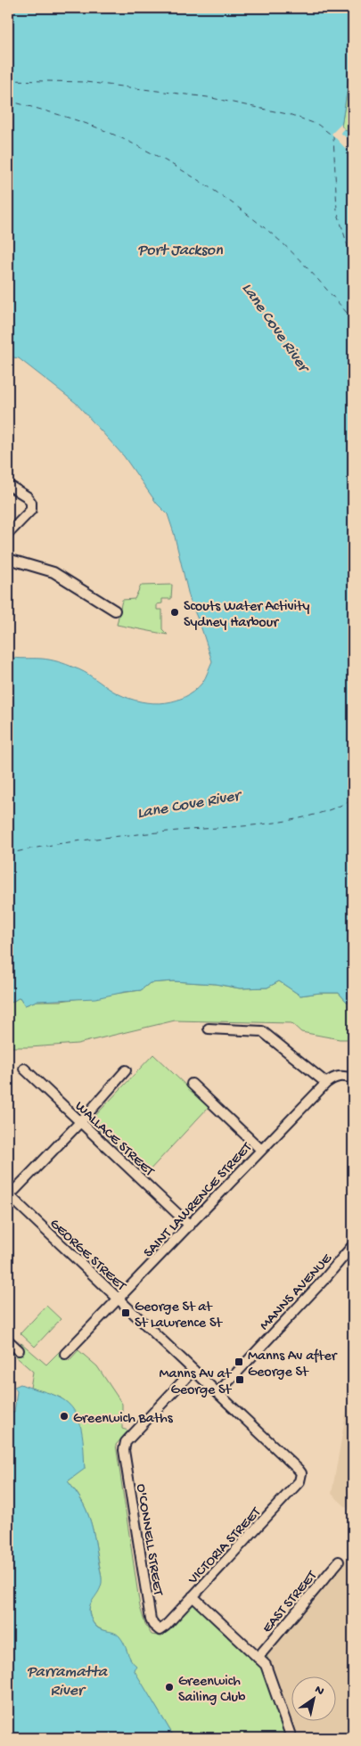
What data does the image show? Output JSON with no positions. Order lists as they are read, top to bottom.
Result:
{
  "streets": {
    "street": [
      "WALLACE STREET",
      "SAINT LAWRENCE STREET",
      "GEORGE STREET",
      "MANNS AVENUE",
      "O'CONNELL STREET",
      "VICTORIA STREET",
      "EAST STREET"
    ]
  },
  "crossings": [
    ["WALLACE STREET", "SAINT LAWRENCE STREET"],
    ["SAINT LAWRENCE STREET", "GEORGE STREET"],
    ["GEORGE STREET", "MANNS AVENUE"],
    ["GEORGE STREET", "O'CONNELL STREET"],
    ["GEORGE STREET", "VICTORIA STREET"],
    ["O'CONNELL STREET", "VICTORIA STREET"]
  ],
  "water": ["Port Jackson", "Lane Cove River", "Parramatta River"],
  "places": {
    "other": ["Scouts Water Activity Sydney Harbour", "Greenwich Baths", "Greenwich Sailing Club"],
    "transit": ["George St at St Lawrence St", "Manns Av after George St", "Manns Av at George St"]
  },
  "north": "top right"
}
